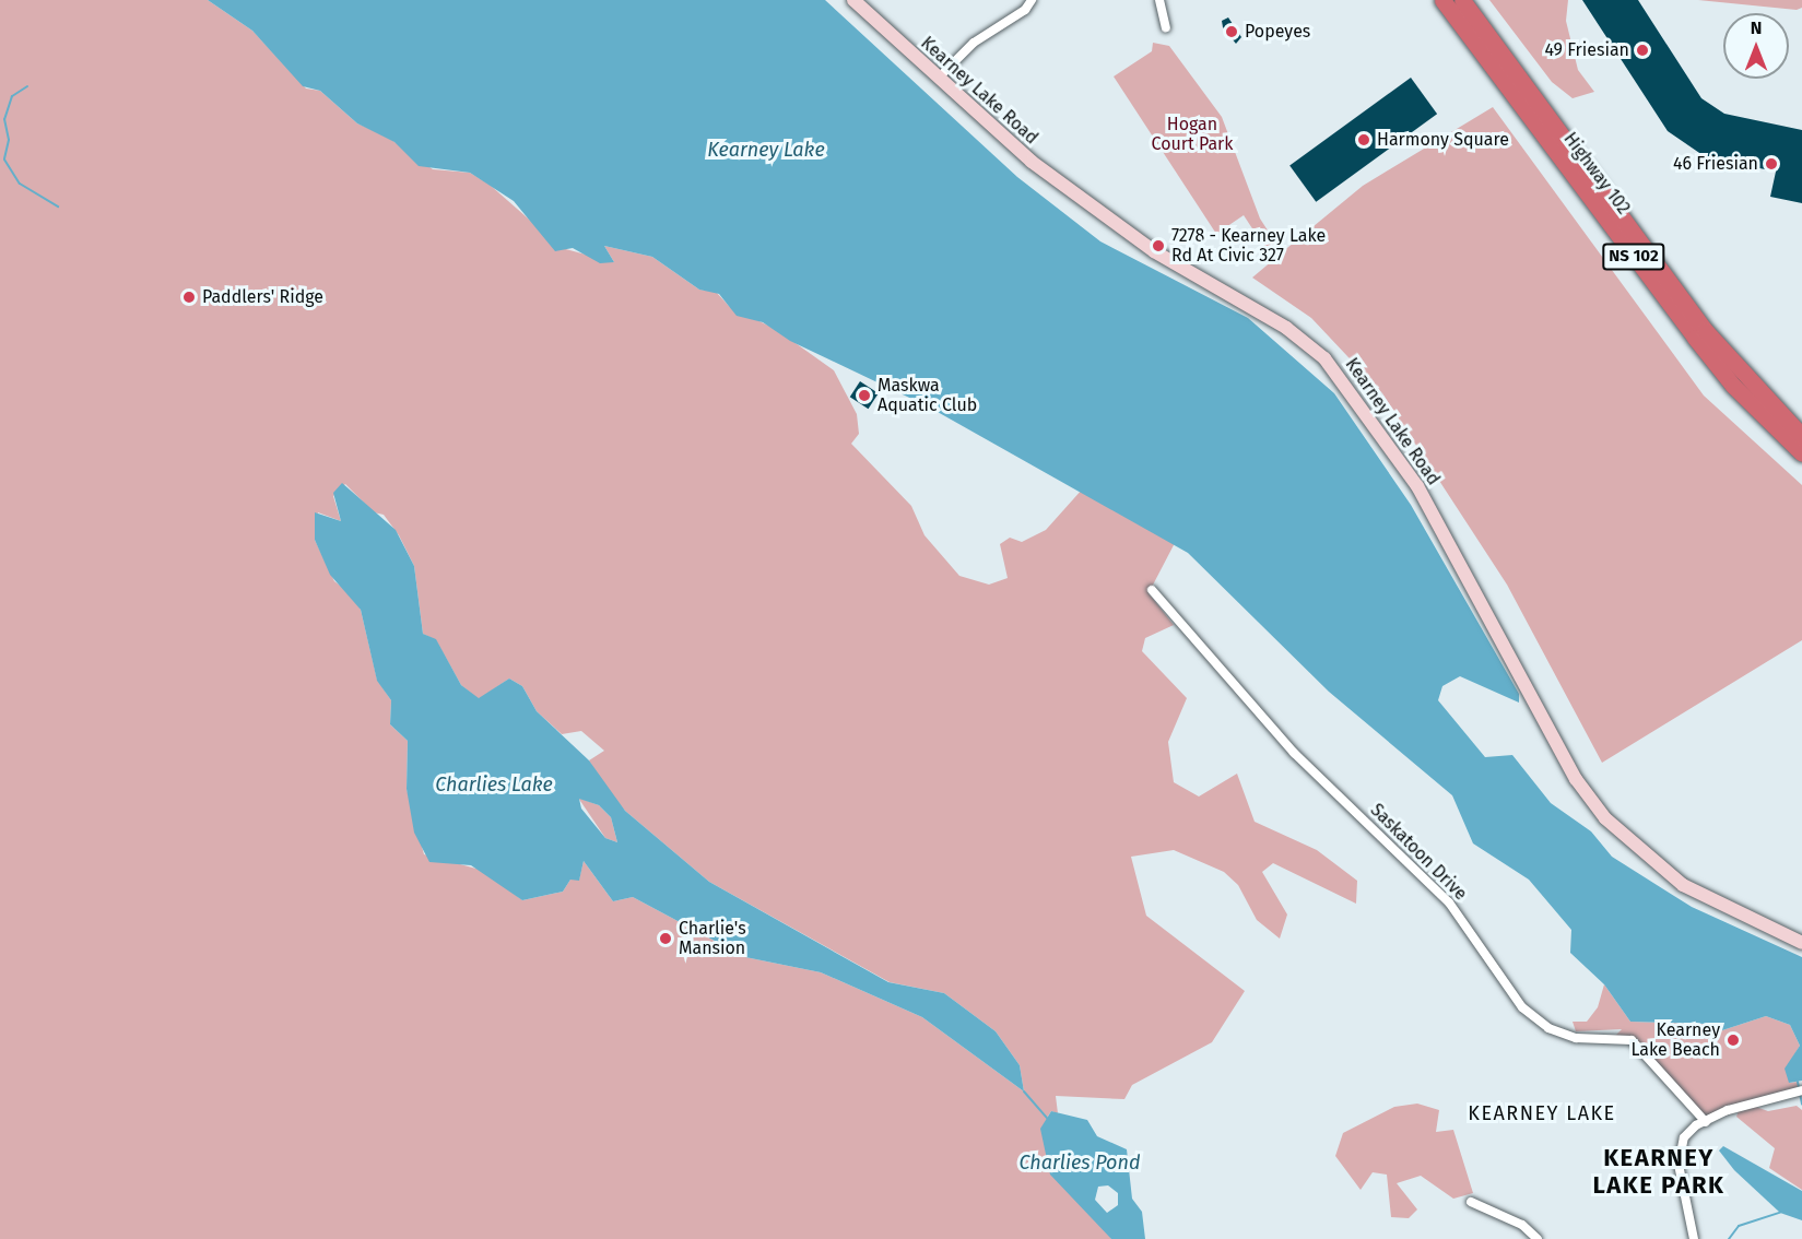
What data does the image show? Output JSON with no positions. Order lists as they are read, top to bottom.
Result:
{
  "streets": {
    "highway": ["Highway 102", "NS 102"],
    "main road": ["Kearney Lake Road"],
    "street": ["Saskatoon Drive"]
  },
  "districts": ["KEARNEY LAKE", "KEARNEY LAKE PARK"],
  "water": ["Kearney Lake", "Charlies Lake", "Charlies Pond"],
  "parks": ["Hogan Court Park"],
  "places": [
    "Popeyes",
    "49 Friesian",
    "Harmony Square",
    "46 Friesian",
    "7278 - Kearney Lake Rd At Civic 327",
    "Paddlers' Ridge",
    "Maskwa Aquatic Club",
    "Charlie's Mansion",
    "Kearney Lake Beach"
  ],
  "north": "top"
}
